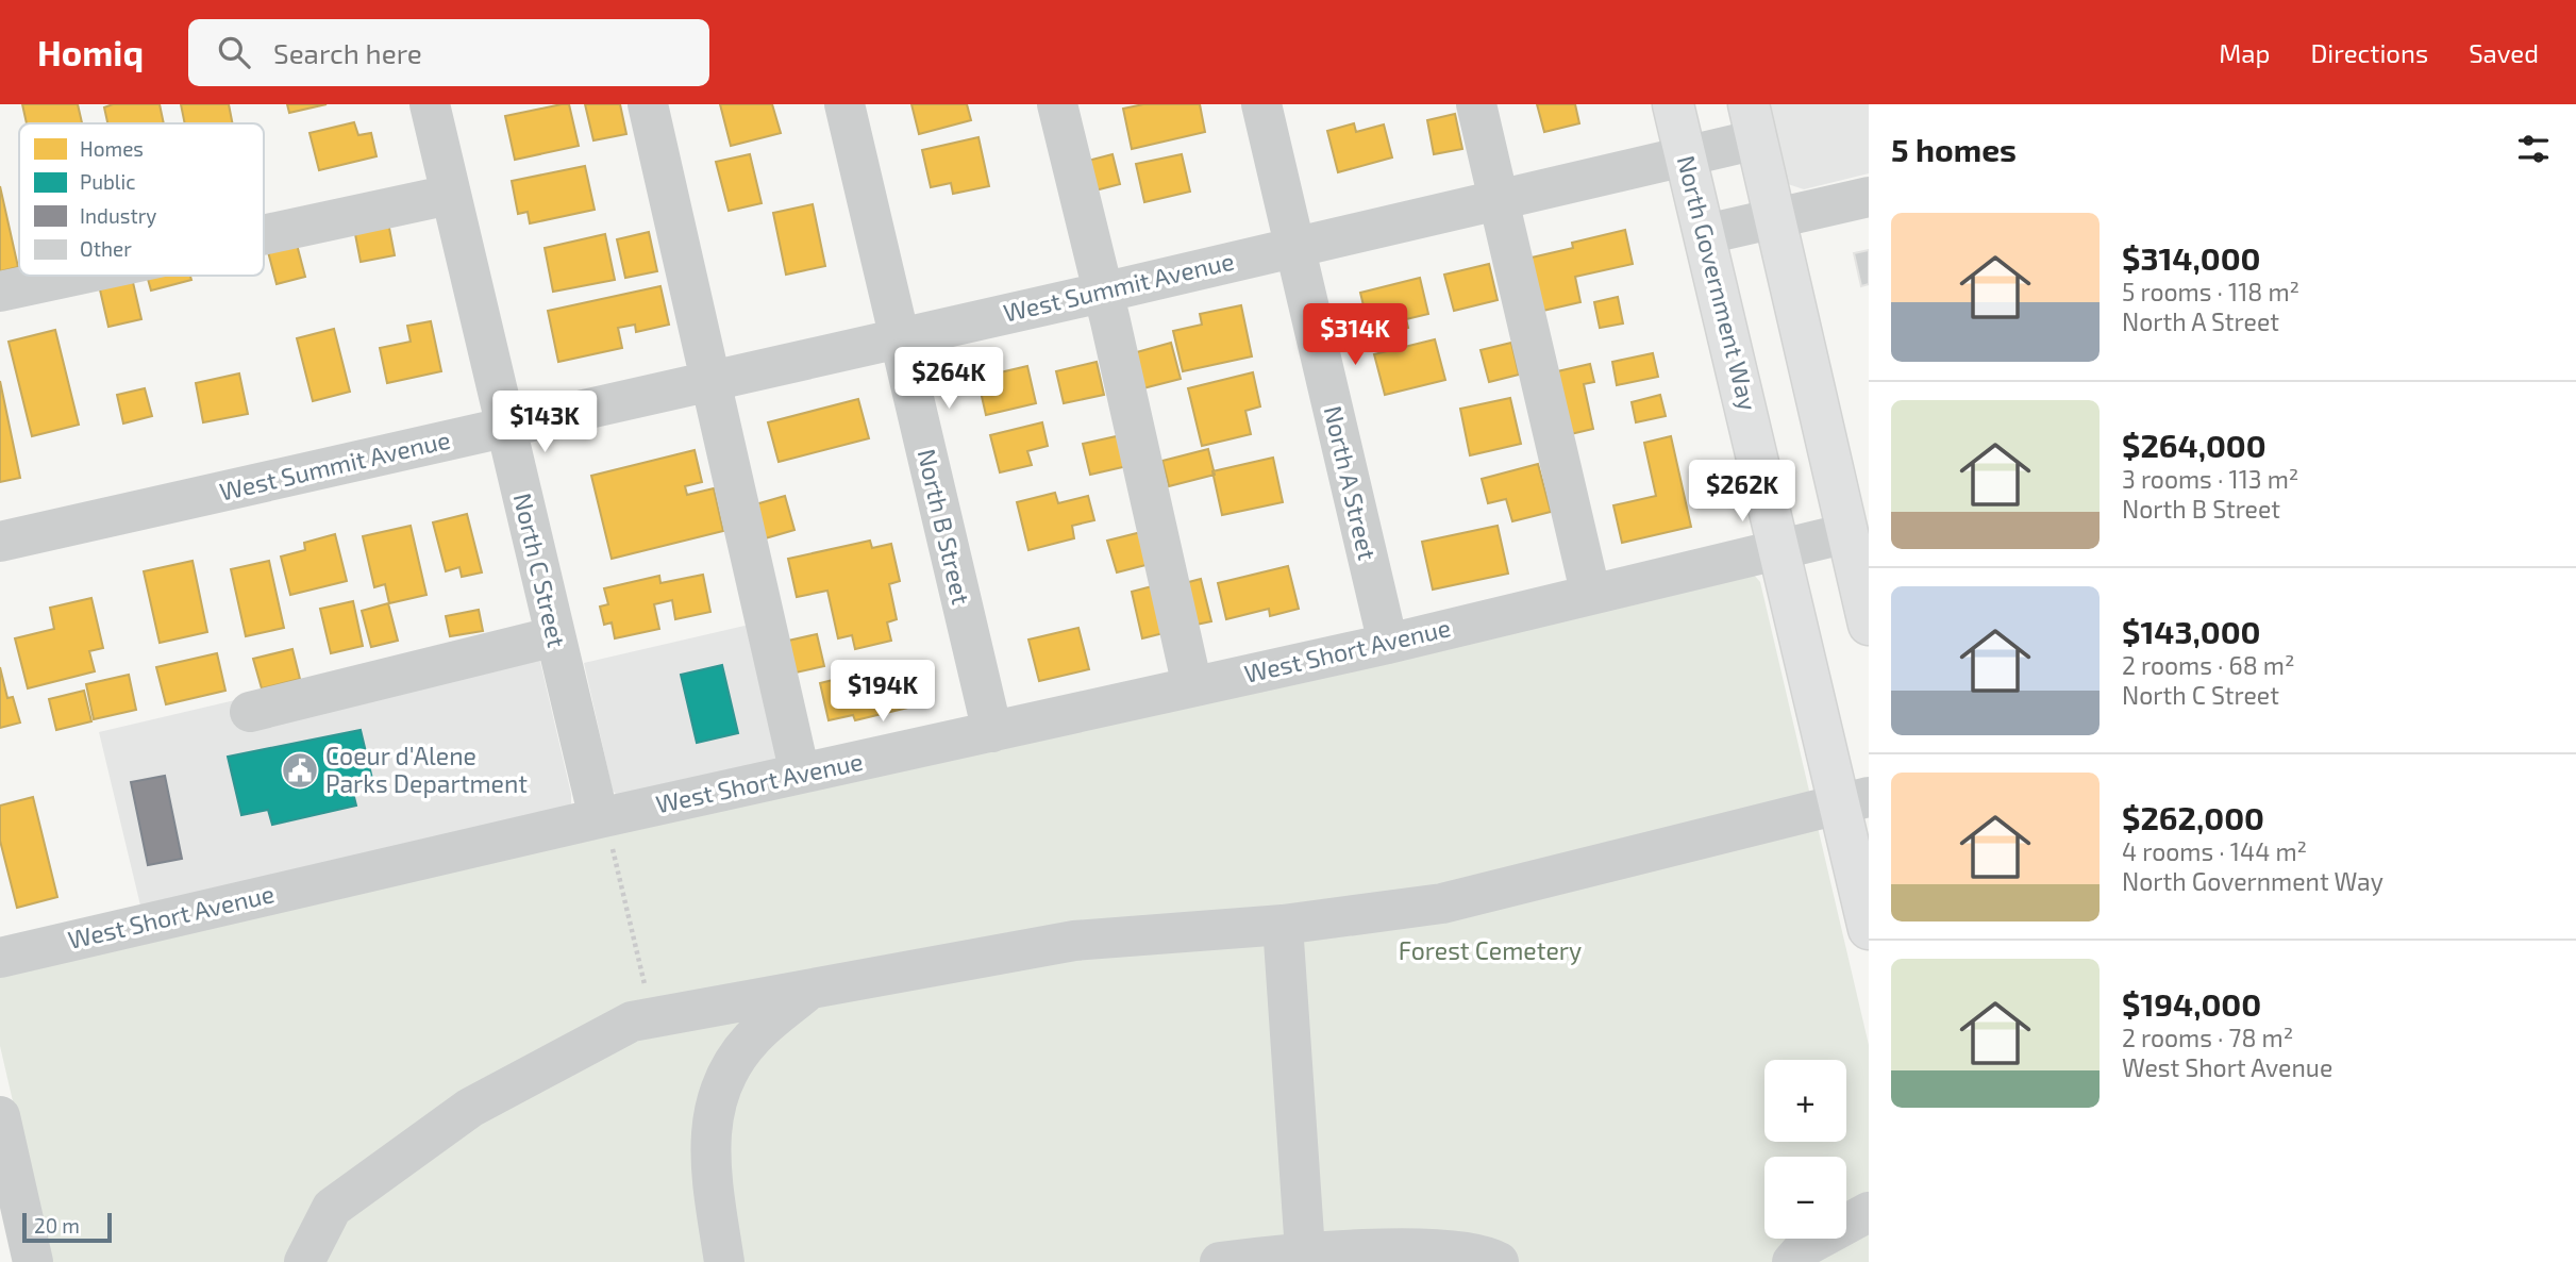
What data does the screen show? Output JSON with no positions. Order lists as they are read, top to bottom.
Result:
{
  "streets": {
    "main road": ["North Government Way"],
    "street": [
      "West Summit Avenue",
      "North A Street",
      "North B Street",
      "North C Street",
      "West Short Avenue"
    ]
  },
  "crossings": [
    ["North Government Way", "West Summit Avenue"],
    ["North Government Way", "West Short Avenue"],
    ["West Summit Avenue", "North A Street"],
    ["West Summit Avenue", "North B Street"],
    ["West Summit Avenue", "North C Street"],
    ["North A Street", "West Short Avenue"],
    ["North B Street", "West Short Avenue"],
    ["North C Street", "West Short Avenue"]
  ],
  "parks": ["Forest Cemetery"],
  "places": {
    "public building": ["Coeur d'Alene Parks Department"]
  },
  "legend": [
    "Homes",
    "Public",
    "Industry",
    "Other"
  ],
  "scale_bar": "20 m",
  "page": {
    "header": "Homiq",
    "search": "Search here",
    "nav": ["Map", "Directions", "Saved"],
    "heading": "5 homes",
    "list": [
      {
        "name": "$314,000",
        "note": "5 rooms · 118 m² · North A Street"
      },
      {
        "name": "$264,000",
        "note": "3 rooms · 113 m² · North B Street"
      },
      {
        "name": "$143,000",
        "note": "2 rooms · 68 m² · North C Street"
      },
      {
        "name": "$262,000",
        "note": "4 rooms · 144 m² · North Government Way"
      },
      {
        "name": "$194,000",
        "note": "2 rooms · 78 m² · West Short Avenue"
      }
    ],
    "price": [
      "$314K",
      "$264K",
      "$143K",
      "$262K",
      "$194K"
    ],
    "map_buttons": ["+", "−"],
    "scale": "20 m"
  }
}
